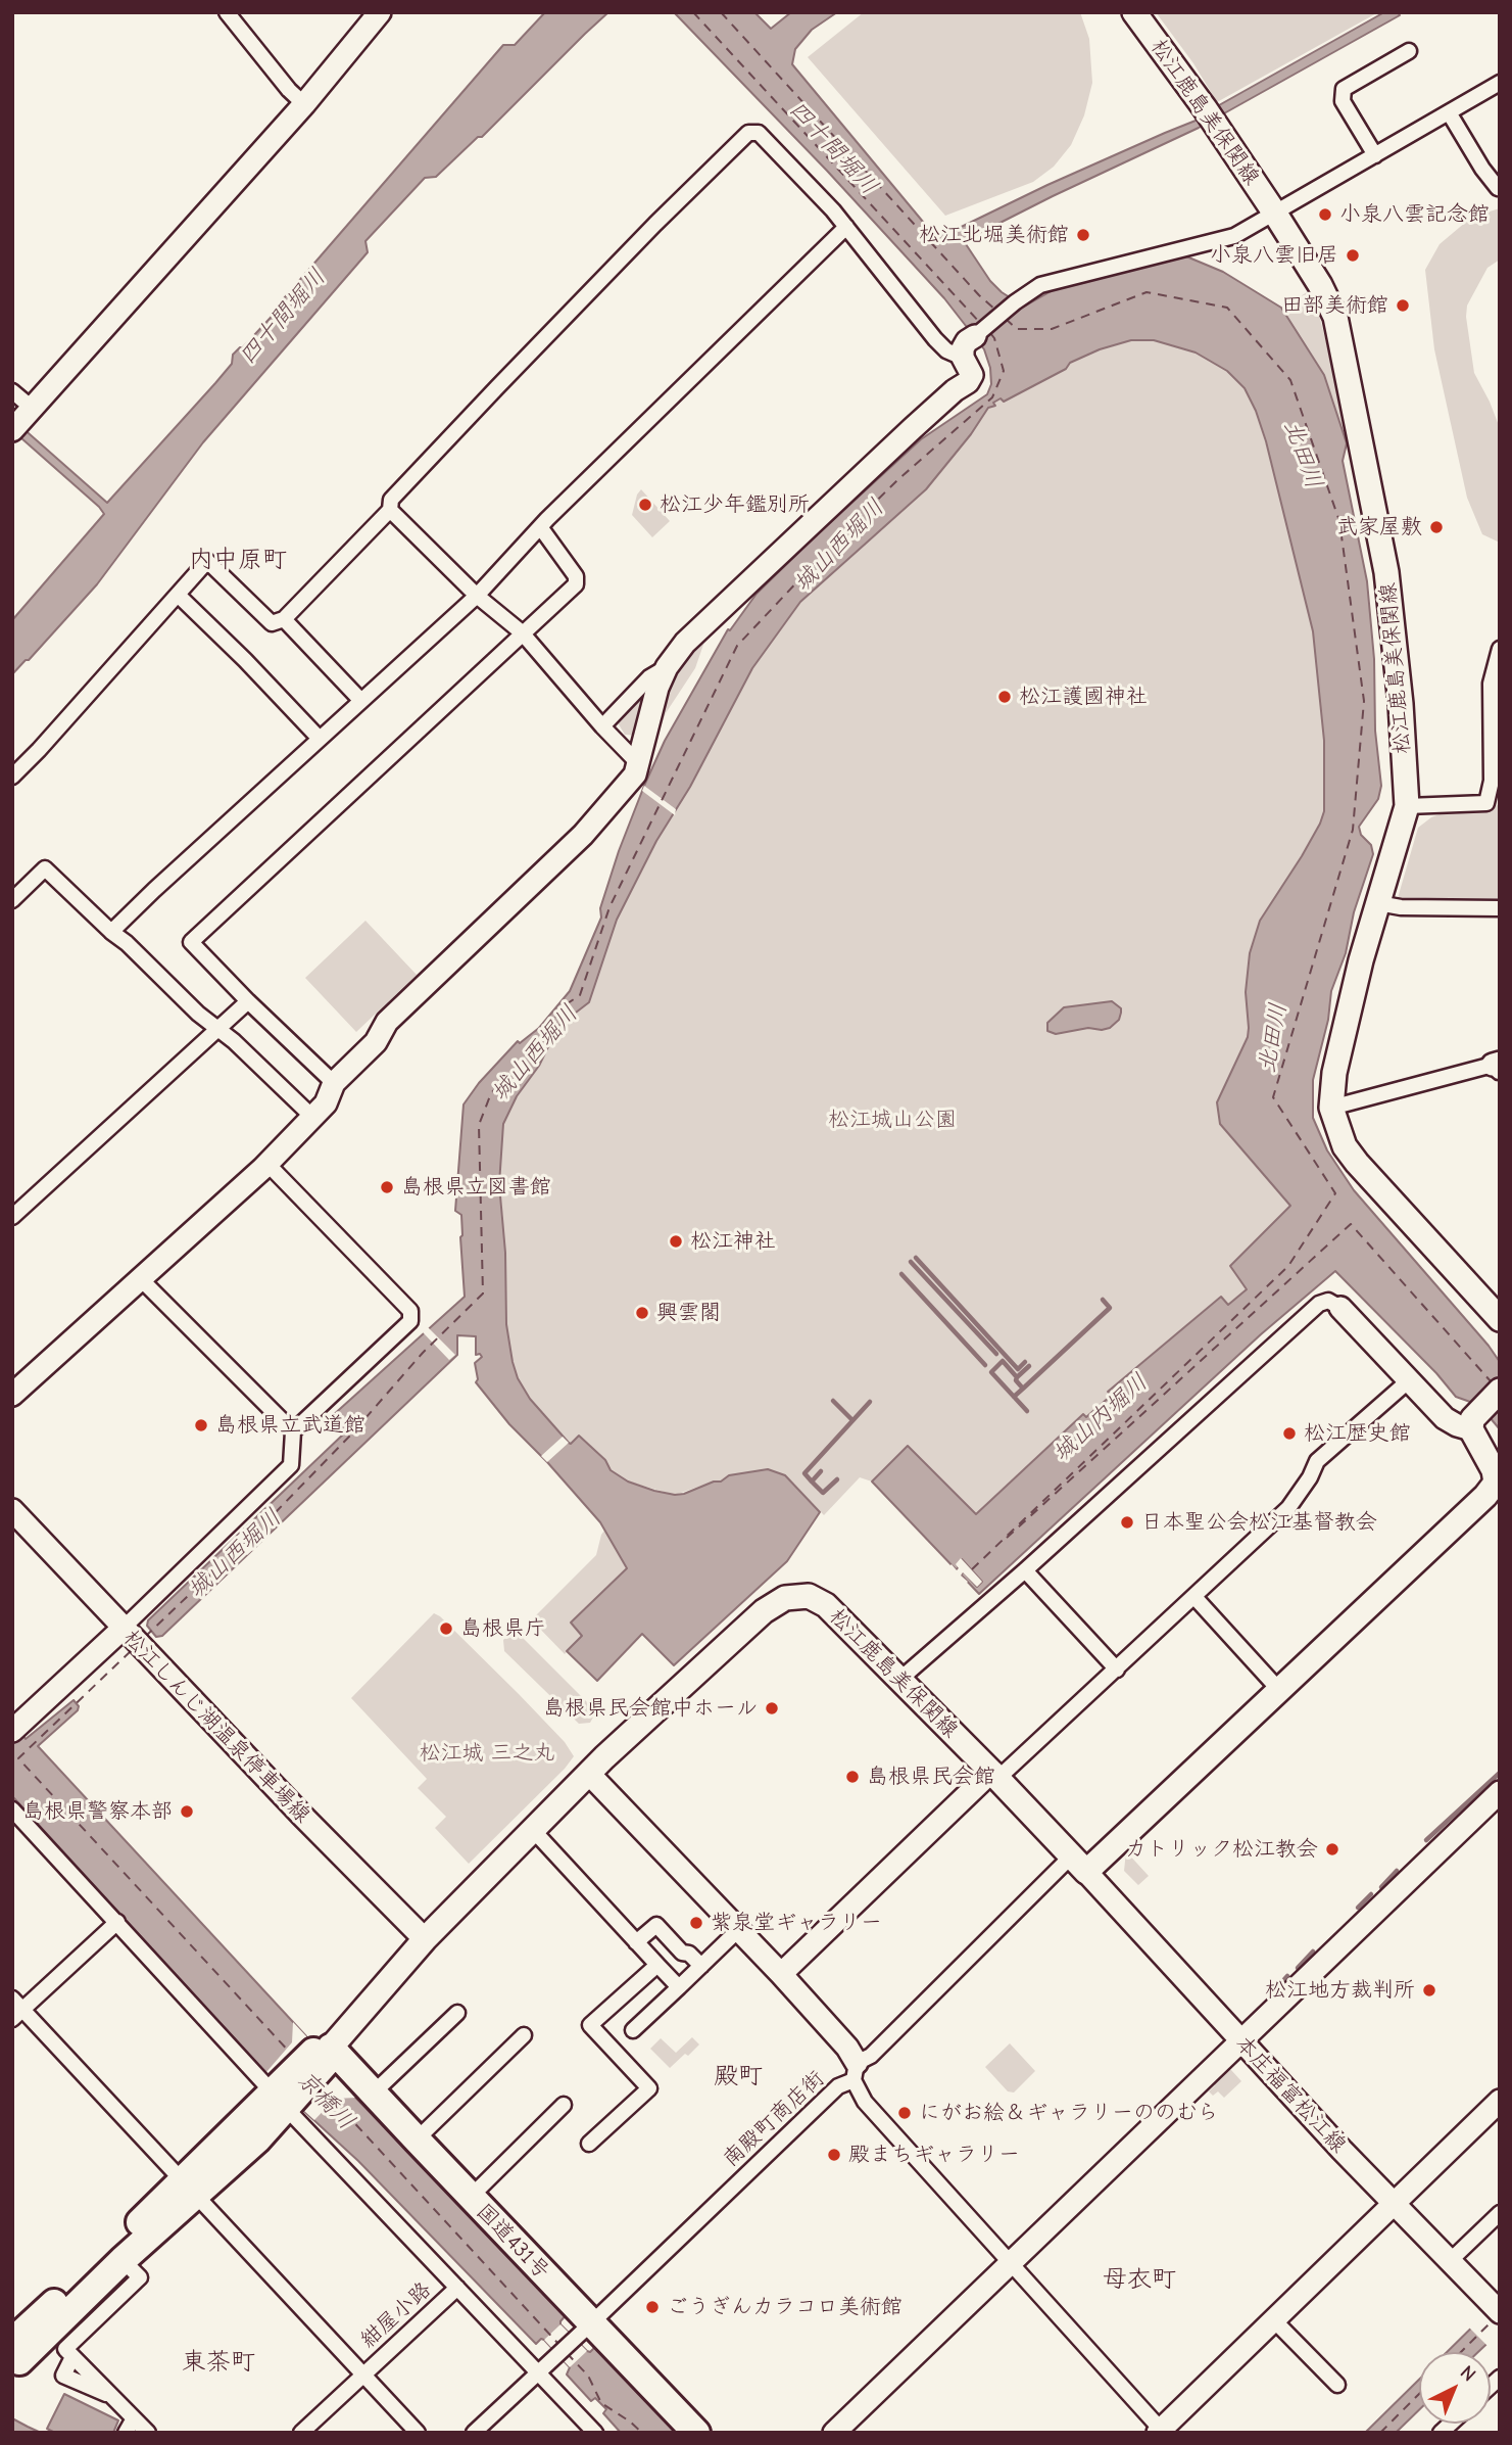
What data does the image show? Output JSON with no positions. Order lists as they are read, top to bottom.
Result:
{
  "streets": {
    "highway": ["国道431号"],
    "main road": ["松江鹿島美保関線"],
    "street": [
      "松江しんじ湖温泉停車場線",
      "本庄福富松江線",
      "南殿町商店街",
      "紺屋小路"
    ]
  },
  "crossings": [
    ["松江鹿島美保関線", "松江しんじ湖温泉停車場線"],
    ["松江鹿島美保関線", "本庄福富松江線"],
    ["松江鹿島美保関線", "南殿町商店街"],
    ["松江鹿島美保関線", "国道431号"],
    ["本庄福富松江線", "南殿町商店街"],
    ["南殿町商店街", "国道431号"]
  ],
  "districts": [
    "内中原町",
    "殿町",
    "母衣町",
    "東茶町"
  ],
  "water": [
    "四十間堀川",
    "北田川",
    "城山西堀川",
    "城山内堀川",
    "京橋川"
  ],
  "parks": ["松江城山公園", "松江城 三之丸"],
  "places": [
    "小泉八雲記念館",
    "松江北堀美術館",
    "小泉八雲旧居",
    "田部美術館",
    "松江少年鑑別所",
    "武家屋敷",
    "松江護國神社",
    "島根県立図書館",
    "松江神社",
    "興雲閣",
    "島根県立武道館",
    "松江歴史館",
    "日本聖公会松江基督教会",
    "島根県庁",
    "島根県民会館中ホール",
    "島根県民会館",
    "島根県警察本部",
    "カトリック松江教会",
    "紫泉堂ギャラリー",
    "松江地方裁判所",
    "にがお絵＆ギャラリーののむら",
    "殿まちギャラリー",
    "ごうぎんカラコロ美術館"
  ],
  "north": "top right"
}
